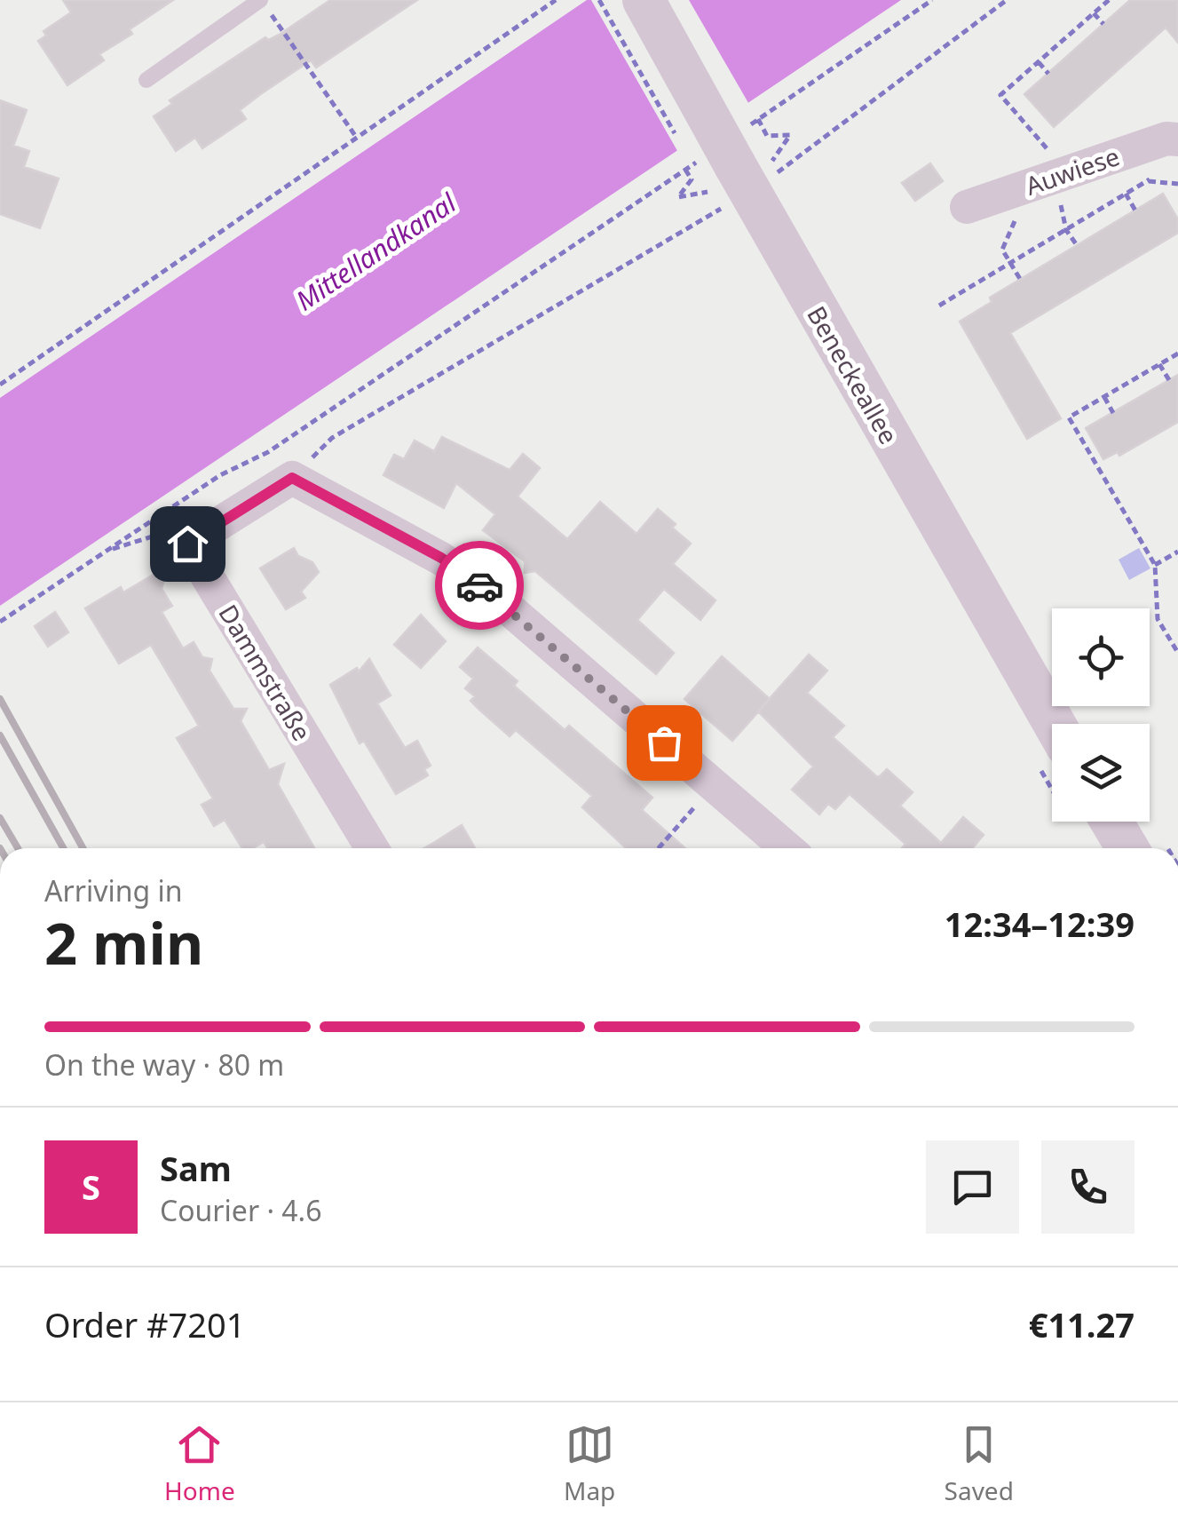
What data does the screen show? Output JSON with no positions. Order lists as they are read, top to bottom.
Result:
{
  "streets": {
    "street": ["Auwiese", "Beneckeallee", "Dammstraße"]
  },
  "water": ["Mittellandkanal"],
  "page": {
    "heading": ["2 min", "Arriving in", "12:34–12:39"],
    "panel": [
      "Sam",
      "Courier · 4.6",
      "Order #7201",
      "€11.27"
    ],
    "bar": "On the way · 80 m",
    "round": "S",
    "tabs": ["Home", "Map", "Saved"]
  }
}
